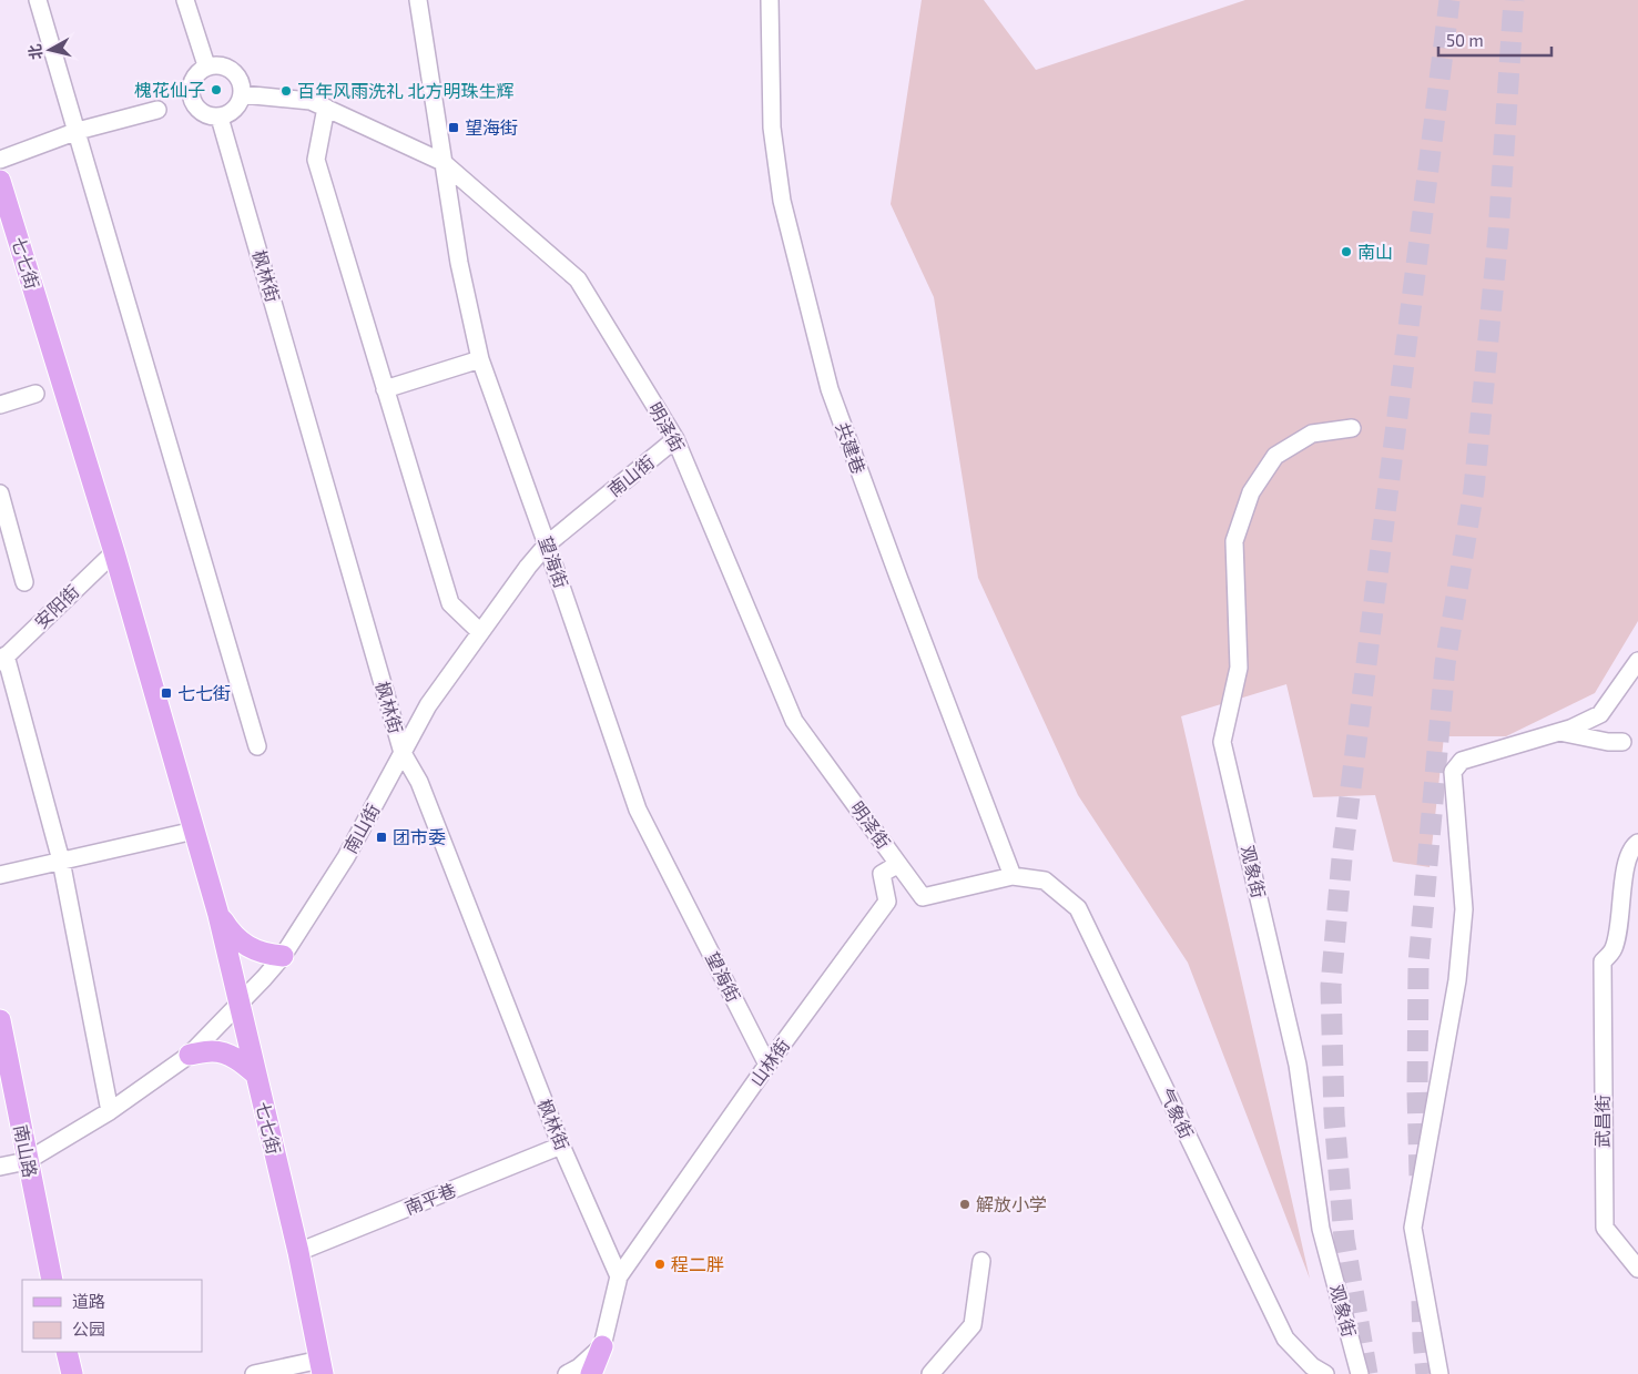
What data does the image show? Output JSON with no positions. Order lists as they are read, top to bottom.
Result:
{
  "streets": {
    "main road": ["七七街", "南山路"],
    "street": [
      "枫林街",
      "明泽街",
      "共建巷",
      "南山街",
      "望海街",
      "安阳街",
      "观象街",
      "山林街",
      "气象街",
      "武昌街",
      "南平巷"
    ]
  },
  "crossings": [
    ["七七街", "南山街"],
    ["七七街", "安阳街"],
    ["七七街", "南平巷"],
    ["枫林街", "明泽街"],
    ["枫林街", "南山街"],
    ["枫林街", "山林街"],
    ["枫林街", "南平巷"],
    ["明泽街", "南山街"],
    ["明泽街", "望海街"],
    ["明泽街", "山林街"],
    ["共建巷", "气象街"],
    ["南山街", "望海街"],
    ["南山街", "南山路"],
    ["望海街", "山林街"]
  ],
  "places": {
    "other": [
      "槐花仙子",
      "百年风雨洗礼 北方明珠生辉",
      "南山",
      "解放小学",
      "程二胖"
    ],
    "transit": ["望海街", "七七街", "团市委"]
  },
  "legend": ["道路", "公园"],
  "scale_bar": "50 m",
  "north": "left"
}
